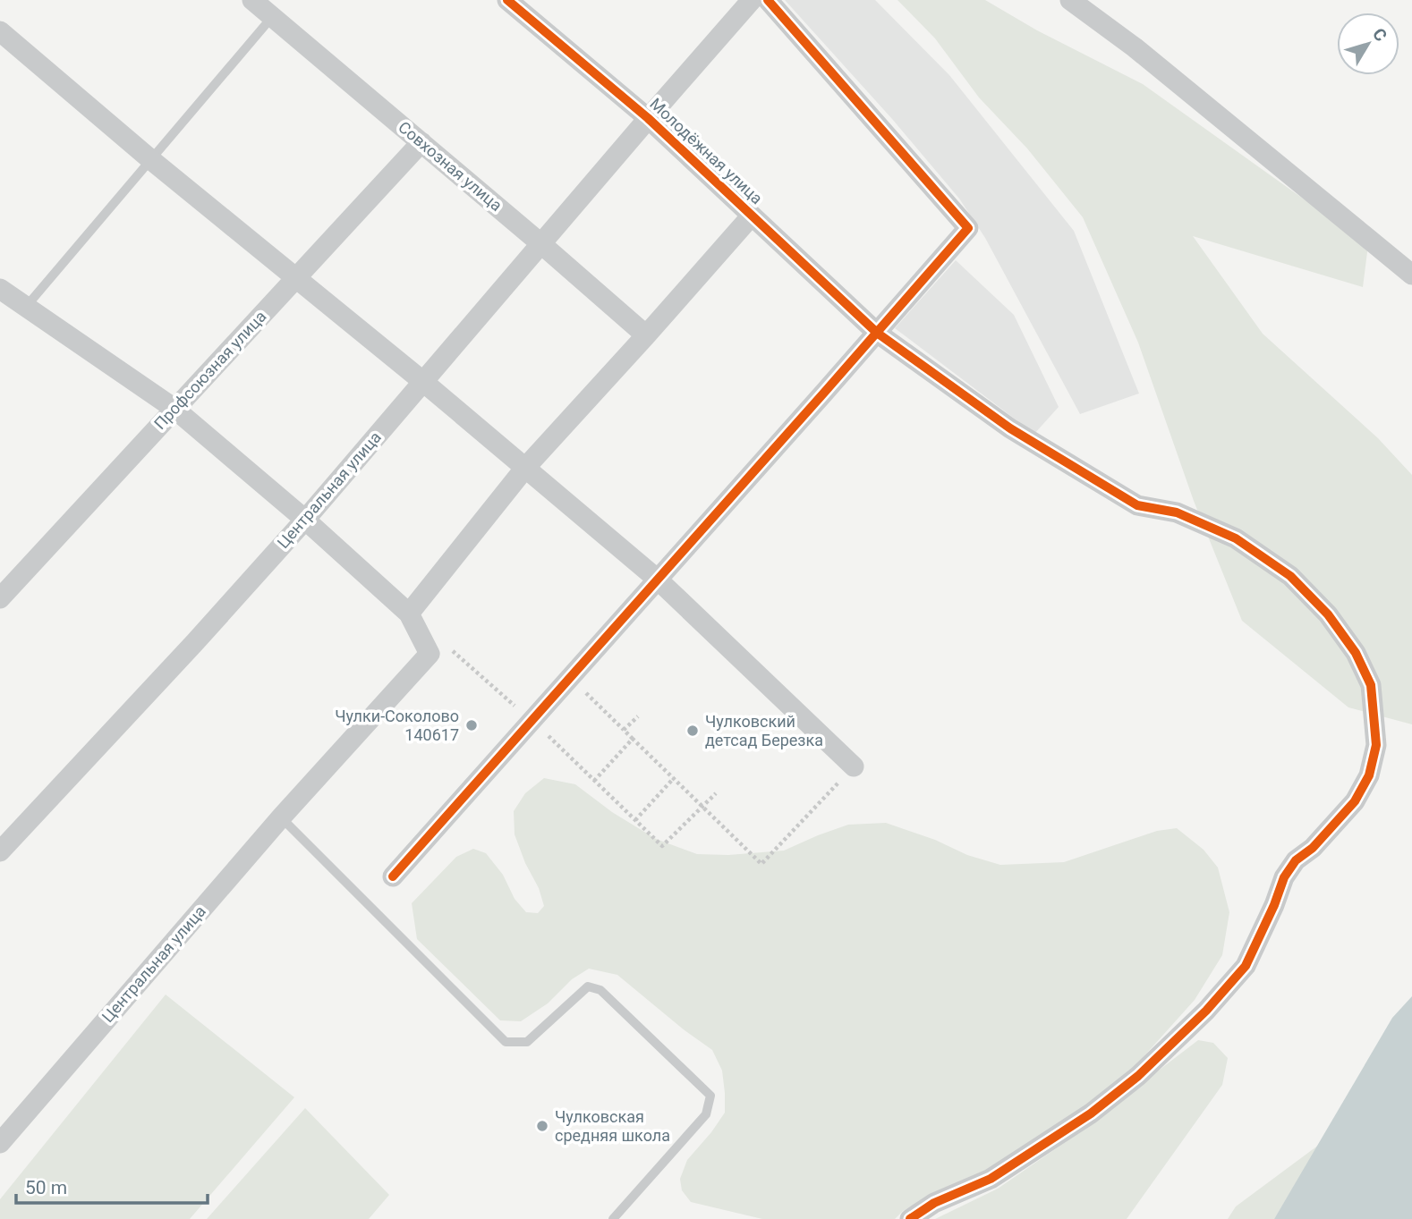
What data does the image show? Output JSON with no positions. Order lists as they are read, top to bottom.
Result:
{
  "streets": {
    "street": [
      "Молодёжная улица",
      "Совхозная улица",
      "Профсоюзная улица",
      "Центральная улица"
    ]
  },
  "crossings": [
    ["Молодёжная улица", "Центральная улица"],
    ["Совхозная улица", "Профсоюзная улица"],
    ["Совхозная улица", "Центральная улица"]
  ],
  "places": ["Чулки-Соколово 140617", "Чулковский детсад Березка", "Чулковская средняя школа"],
  "scale_bar": "50 m",
  "north": "top right"
}
